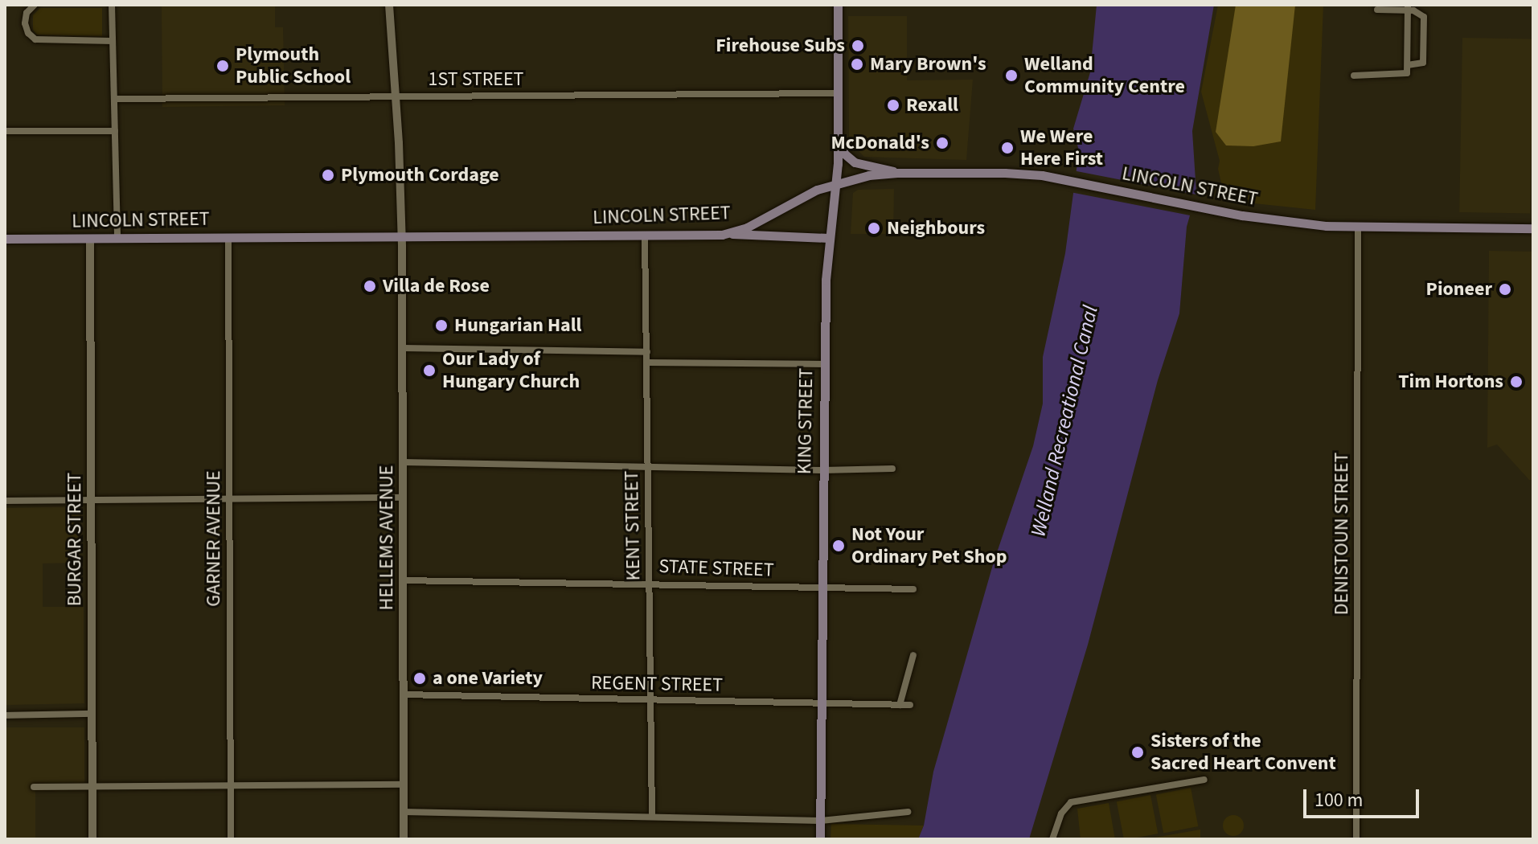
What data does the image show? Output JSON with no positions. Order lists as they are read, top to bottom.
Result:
{
  "streets": {
    "main road": ["LINCOLN STREET", "KING STREET"],
    "street": [
      "1ST STREET",
      "KENT STREET",
      "DENISTOUN STREET",
      "HELLEMS AVENUE",
      "GARNER AVENUE",
      "BURGAR STREET",
      "STATE STREET",
      "REGENT STREET"
    ]
  },
  "crossings": [
    ["1ST STREET", "KING STREET"],
    ["1ST STREET", "HELLEMS AVENUE"],
    ["LINCOLN STREET", "KING STREET"],
    ["LINCOLN STREET", "KENT STREET"],
    ["LINCOLN STREET", "DENISTOUN STREET"],
    ["LINCOLN STREET", "HELLEMS AVENUE"],
    ["LINCOLN STREET", "GARNER AVENUE"],
    ["LINCOLN STREET", "BURGAR STREET"],
    ["KING STREET", "STATE STREET"],
    ["KING STREET", "REGENT STREET"],
    ["KENT STREET", "STATE STREET"],
    ["KENT STREET", "REGENT STREET"],
    ["HELLEMS AVENUE", "STATE STREET"],
    ["HELLEMS AVENUE", "REGENT STREET"]
  ],
  "water": ["Welland Recreational Canal"],
  "places": [
    "Firehouse Subs",
    "Mary Brown's",
    "Plymouth Public School",
    "Welland Community Centre",
    "Rexall",
    "McDonald's",
    "We Were Here First",
    "Plymouth Cordage",
    "Neighbours",
    "Villa de Rose",
    "Pioneer",
    "Hungarian Hall",
    "Our Lady of Hungary Church",
    "Tim Hortons",
    "Not Your Ordinary Pet Shop",
    "a one Variety",
    "Sisters of the Sacred Heart Convent"
  ],
  "scale_bar": "100 m"
}
